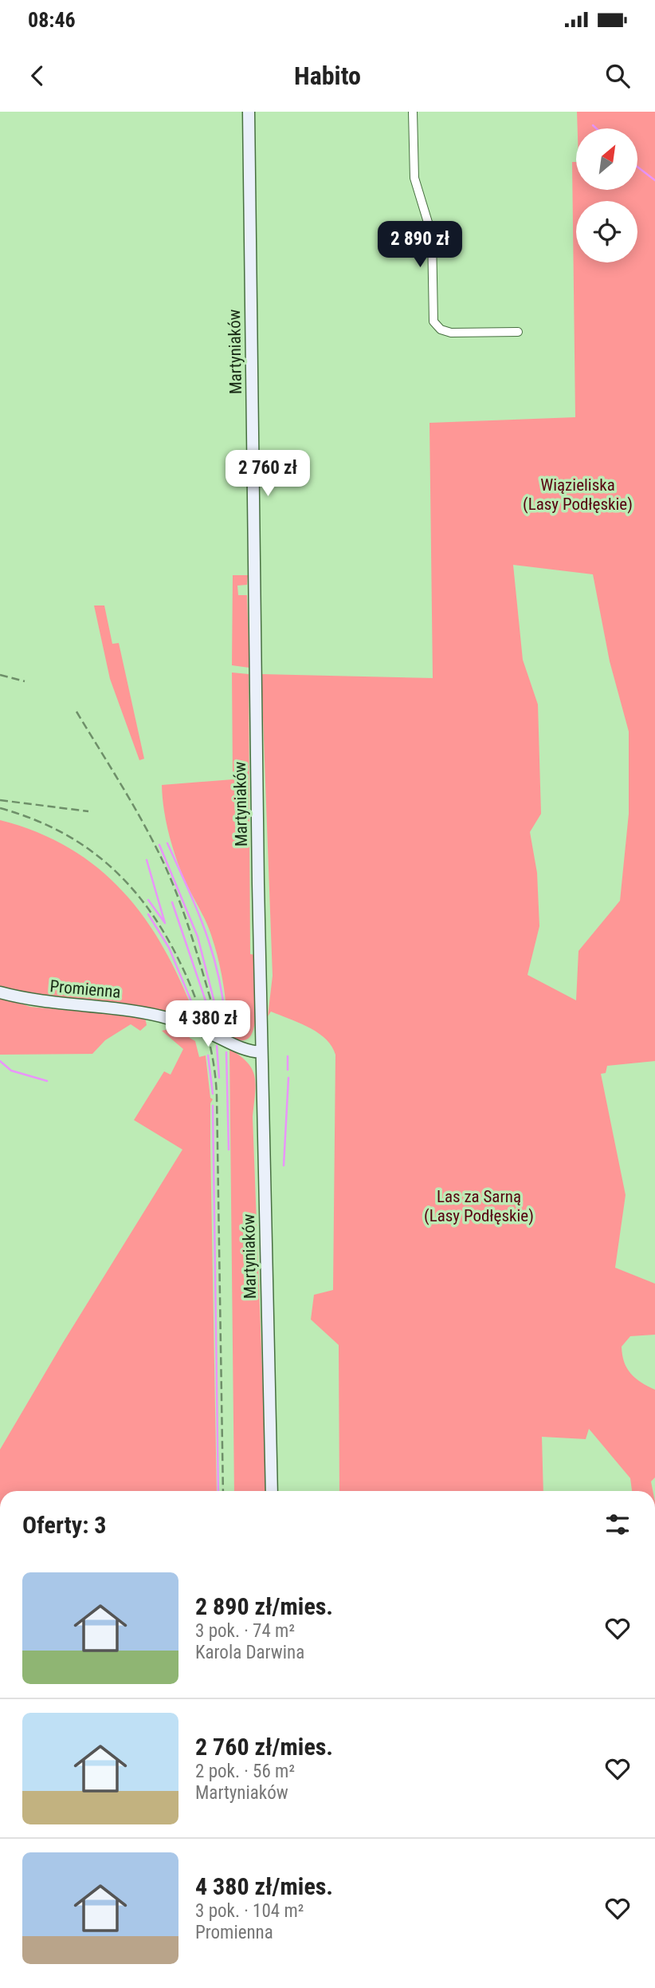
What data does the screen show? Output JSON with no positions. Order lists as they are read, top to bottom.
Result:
{
  "streets": {
    "main road": ["Martyniaków", "Promienna"]
  },
  "crossings": [
    ["Martyniaków", "Promienna"]
  ],
  "parks": ["Wiązieliska (Lasy Podłęskie)", "Las za Sarną (Lasy Podłęskie)"],
  "north": "top right",
  "page": {
    "status": "08:46",
    "header": "Habito",
    "price": ["2 890 zł", "2 760 zł", "4 380 zł"],
    "heading": "Oferty: 3",
    "list": [
      {
        "name": "2 890 zł/mies.",
        "note": "3 pok. · 74 m² · Karola Darwina"
      },
      {
        "name": "2 760 zł/mies.",
        "note": "2 pok. · 56 m² · Martyniaków"
      },
      {
        "name": "4 380 zł/mies.",
        "note": "3 pok. · 104 m² · Promienna"
      }
    ]
  }
}
